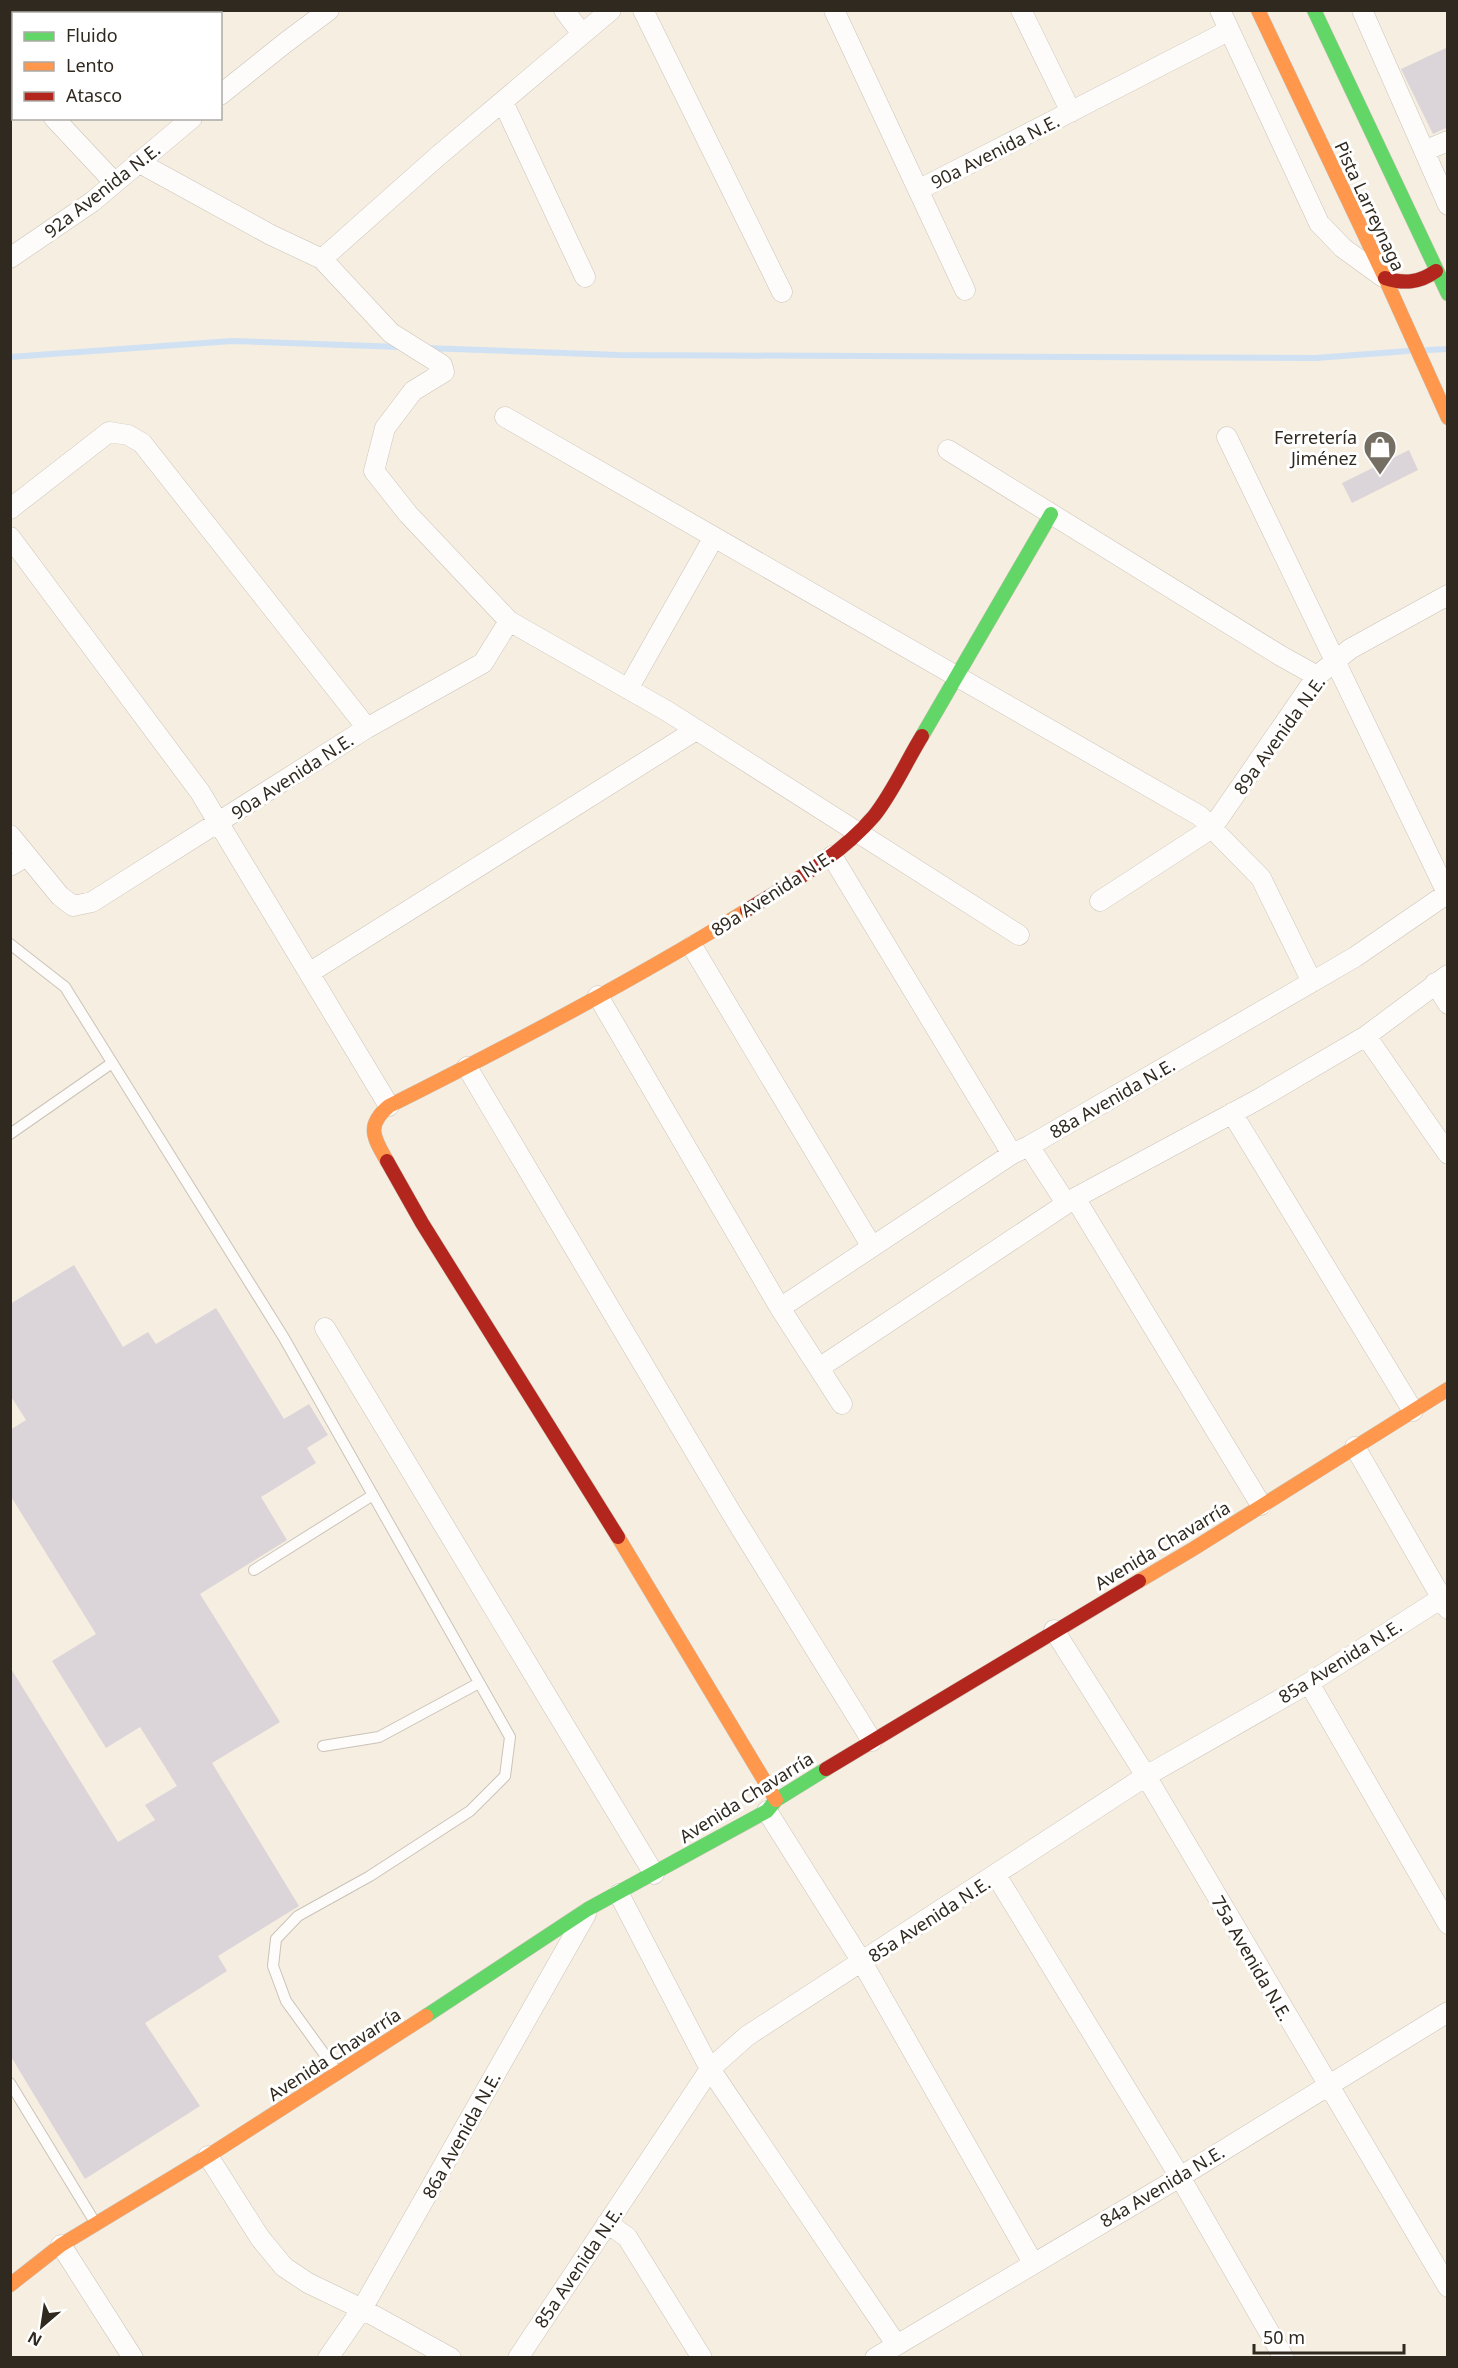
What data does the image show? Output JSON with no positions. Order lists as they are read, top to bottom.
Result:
{
  "streets": {
    "street": [
      "90a Avenida N.E.",
      "92a Avenida N.E.",
      "Pista Larreynaga",
      "89a Avenida N.E.",
      "88a Avenida N.E.",
      "Avenida Chavarría",
      "85a Avenida N.E.",
      "75a Avenida N.E.",
      "86a Avenida N.E.",
      "84a Avenida N.E."
    ]
  },
  "crossings": [
    ["89a Avenida N.E.", "Avenida Chavarría"],
    ["Avenida Chavarría", "75a Avenida N.E."],
    ["Avenida Chavarría", "86a Avenida N.E."],
    ["85a Avenida N.E.", "75a Avenida N.E."],
    ["75a Avenida N.E.", "84a Avenida N.E."]
  ],
  "places": {
    "shop": ["Ferretería Jiménez"]
  },
  "legend": ["Fluido", "Lento", "Atasco"],
  "scale_bar": "50 m",
  "north": "bottom left"
}
